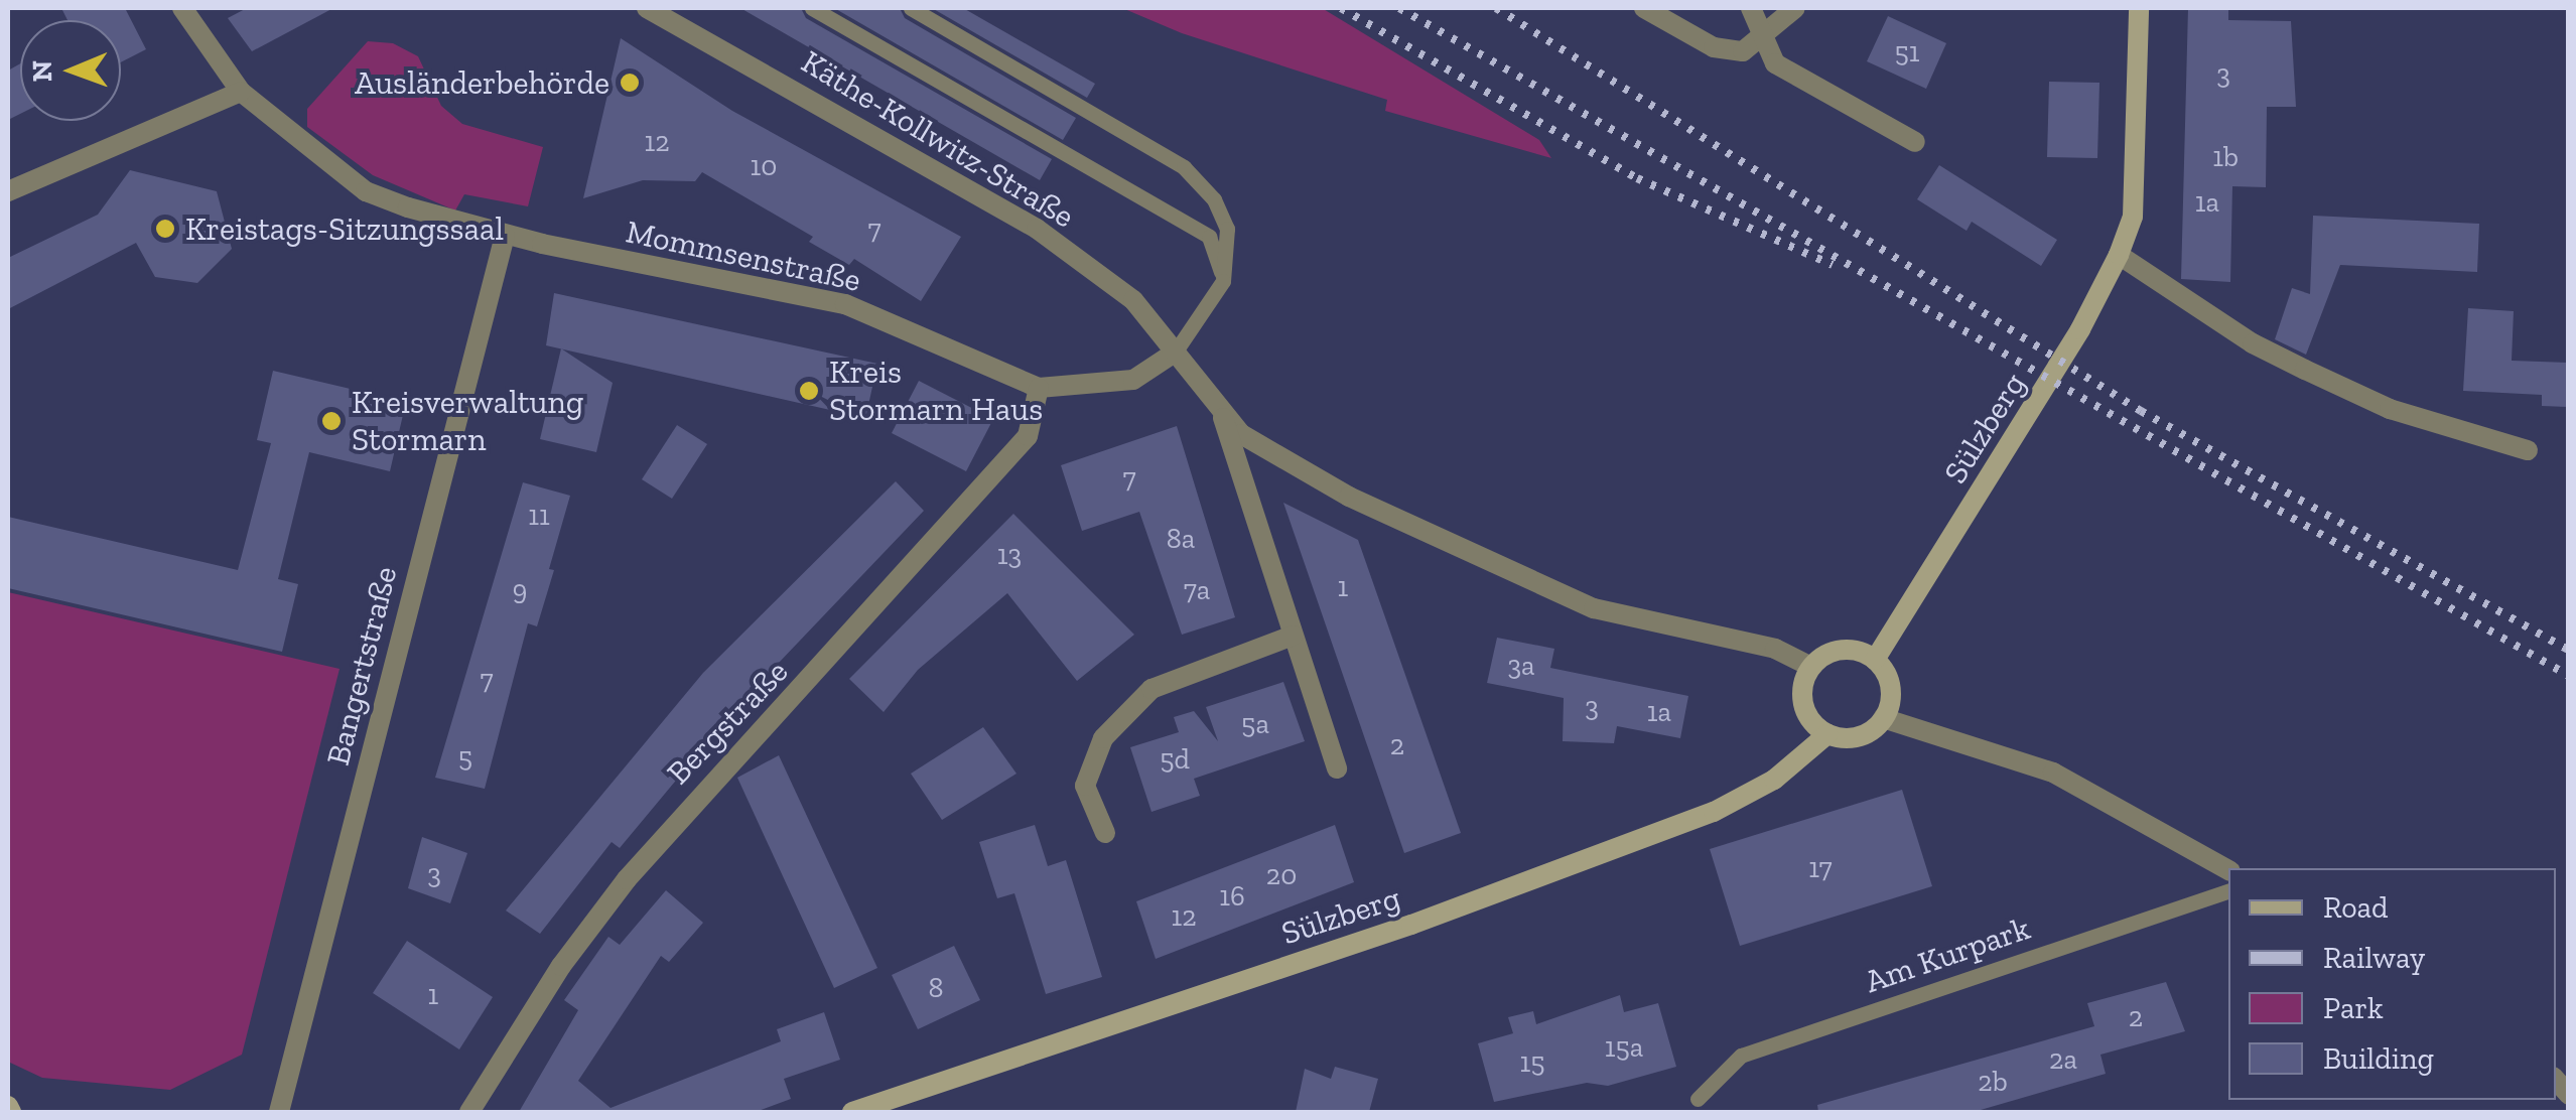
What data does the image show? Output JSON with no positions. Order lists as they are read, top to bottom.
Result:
{
  "streets": {
    "street": [
      "Käthe-Kollwitz-Straße",
      "Mommsenstraße",
      "Sülzberg",
      "Bangertstraße",
      "Bergstraße"
    ],
    "lane": ["Am Kurpark"]
  },
  "crossings": [
    ["Käthe-Kollwitz-Straße", "Mommsenstraße"],
    ["Mommsenstraße", "Bangertstraße"],
    ["Mommsenstraße", "Bergstraße"]
  ],
  "places": [
    "Ausländerbehörde",
    "Kreistags-Sitzungssaal",
    "Kreis Stormarn Haus",
    "Kreisverwaltung Stormarn"
  ],
  "house_numbers": [
    "51",
    "3",
    "12",
    "1b",
    "10",
    "1a",
    "7",
    "7",
    "11",
    "8a",
    "13",
    "1",
    "9",
    "7a",
    "3a",
    "7",
    "3",
    "1a",
    "5a",
    "2",
    "5",
    "5d",
    "17",
    "3",
    "20",
    "16",
    "12",
    "8",
    "1",
    "2",
    "15a",
    "2a",
    "15",
    "2b"
  ],
  "legend": [
    "Road",
    "Railway",
    "Park",
    "Building"
  ],
  "north": "left"
}
